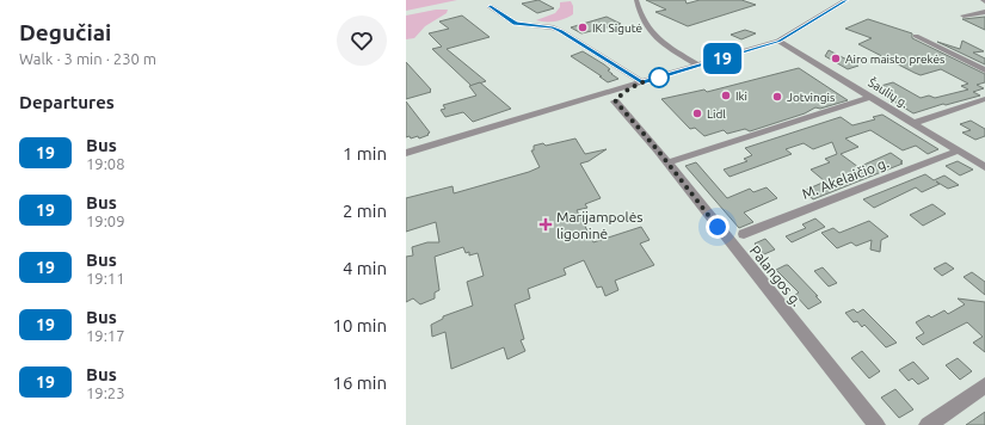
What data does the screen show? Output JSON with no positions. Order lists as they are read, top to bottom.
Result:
{
  "streets": {
    "street": ["Šaulių g.", "M. Akelaičio g.", "Palangos g."]
  },
  "crossings": [
    ["Šaulių g.", "M. Akelaičio g."]
  ],
  "places": {
    "other": [
      "IKI Sigutė",
      "Airo maisto prekės",
      "Iki",
      "Jotvingis",
      "Lidl"
    ],
    "health": ["Marijampolės ligoninė"]
  },
  "lines": ["bus line 19"],
  "page": {
    "heading": [
      ["Degučiai", "Walk · 3 min · 230 m"],
      "Departures"
    ],
    "on_map": "19",
    "list": [
      {
        "mark": "19",
        "name": "Bus",
        "note": "19:08",
        "value": "1 min"
      },
      {
        "mark": "19",
        "name": "Bus",
        "note": "19:09",
        "value": "2 min"
      },
      {
        "mark": "19",
        "name": "Bus",
        "note": "19:11",
        "value": "4 min"
      },
      {
        "mark": "19",
        "name": "Bus",
        "note": "19:17",
        "value": "10 min"
      },
      {
        "mark": "19",
        "name": "Bus",
        "note": "19:23",
        "value": "16 min"
      }
    ]
  }
}
